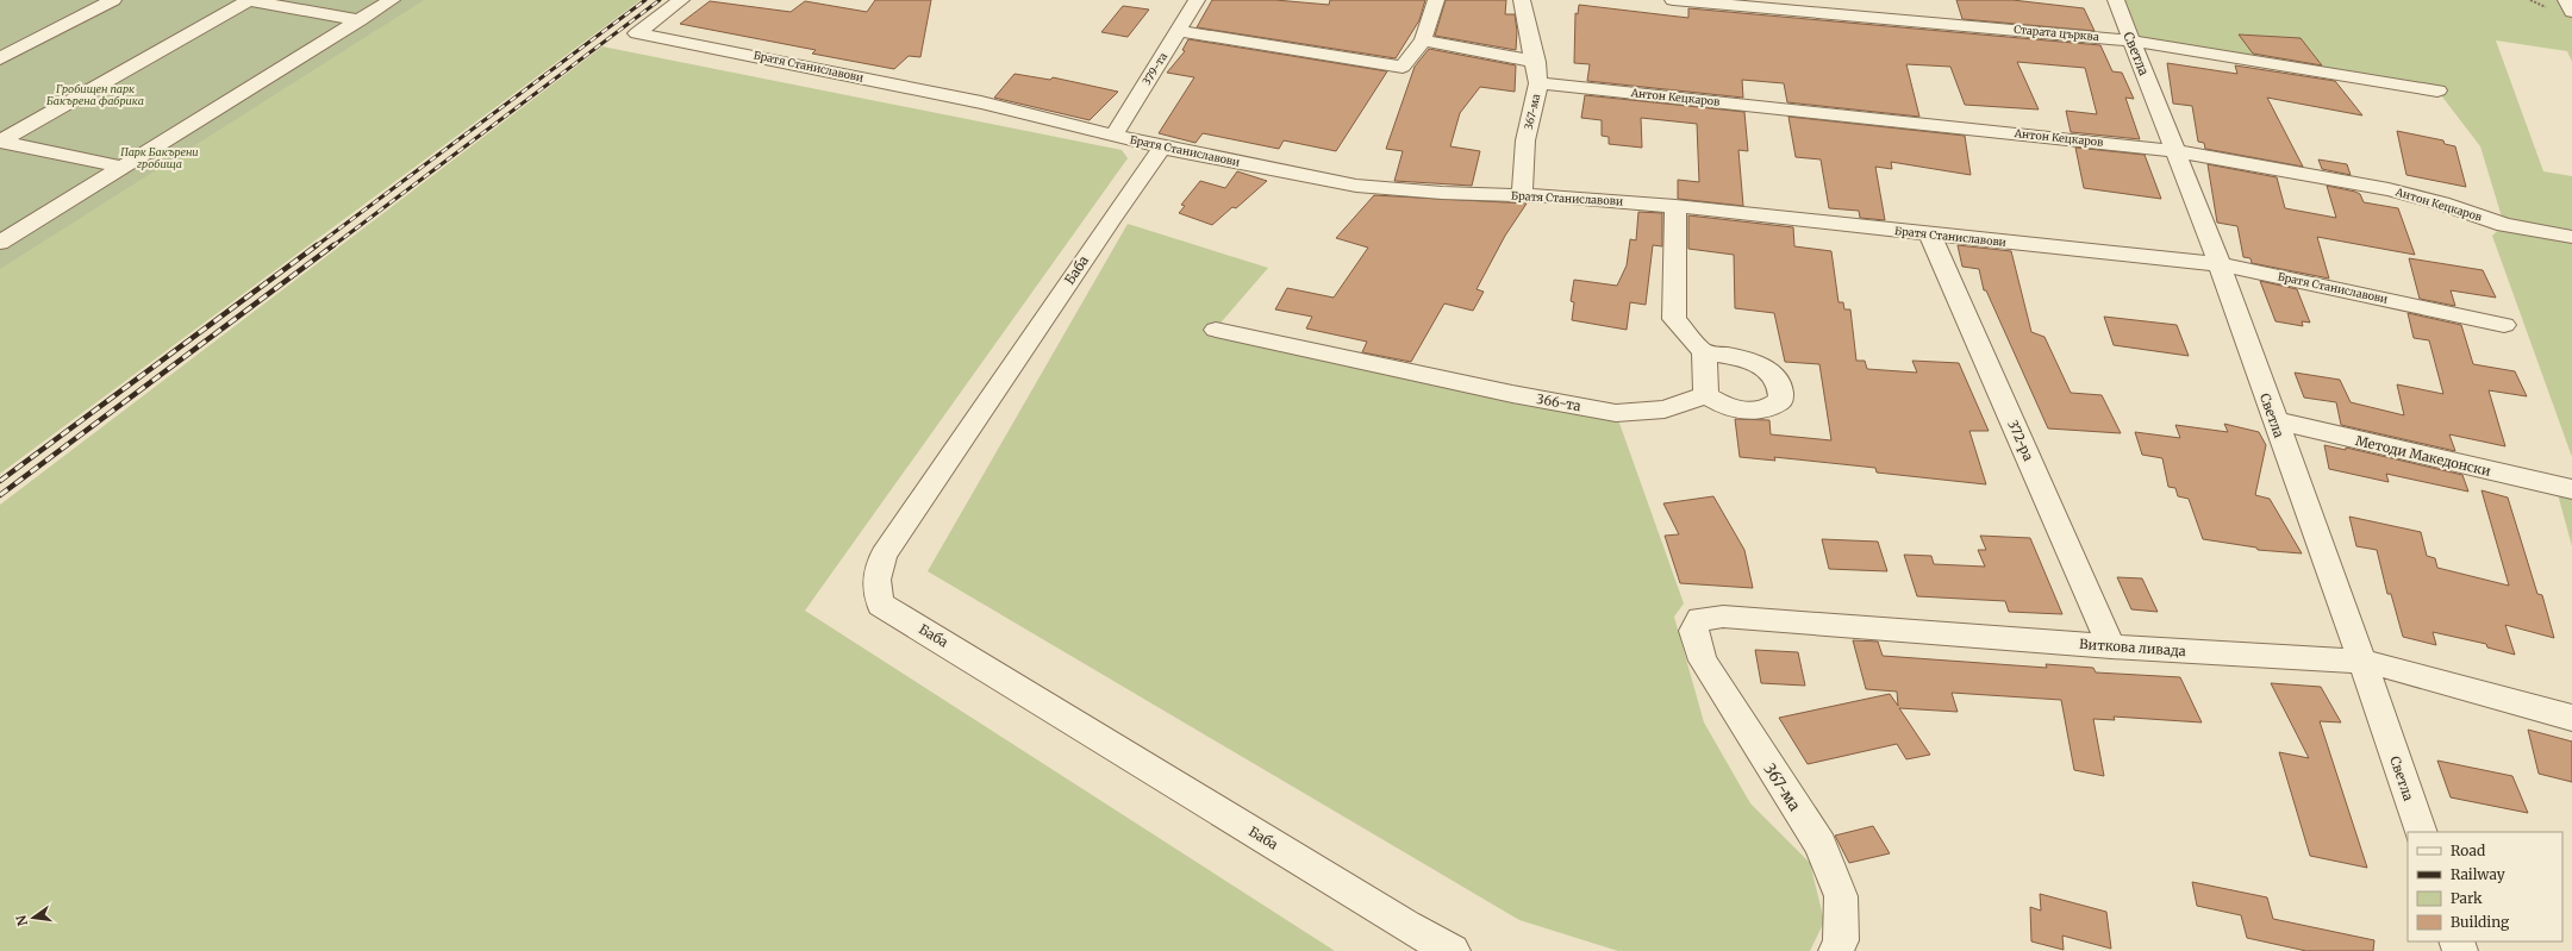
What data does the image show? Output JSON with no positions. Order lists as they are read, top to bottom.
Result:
{
  "streets": {
    "street": [
      "Старата църква",
      "Светла",
      "Братя Станиславови",
      "379-та",
      "Антон Кецкаров",
      "367-ма",
      "Баба",
      "366-та",
      "372-ра",
      "Методи Македонски",
      "Виткова ливада"
    ]
  },
  "crossings": [
    ["Старата църква", "Светла"],
    ["Светла", "Братя Станиславови"],
    ["Светла", "Антон Кецкаров"],
    ["Светла", "Методи Македонски"],
    ["Светла", "Виткова ливада"],
    ["Братя Станиславови", "379-та"],
    ["Братя Станиславови", "367-ма"],
    ["Братя Станиславови", "Баба"],
    ["Братя Станиславови", "372-ра"],
    ["Антон Кецкаров", "367-ма"],
    ["367-ма", "Виткова ливада"],
    ["372-ра", "Виткова ливада"]
  ],
  "parks": ["Гробищен парк Бакърена фабрика", "Парк Бакърени гробища"],
  "legend": [
    "Road",
    "Railway",
    "Park",
    "Building"
  ],
  "north": "left"
}
